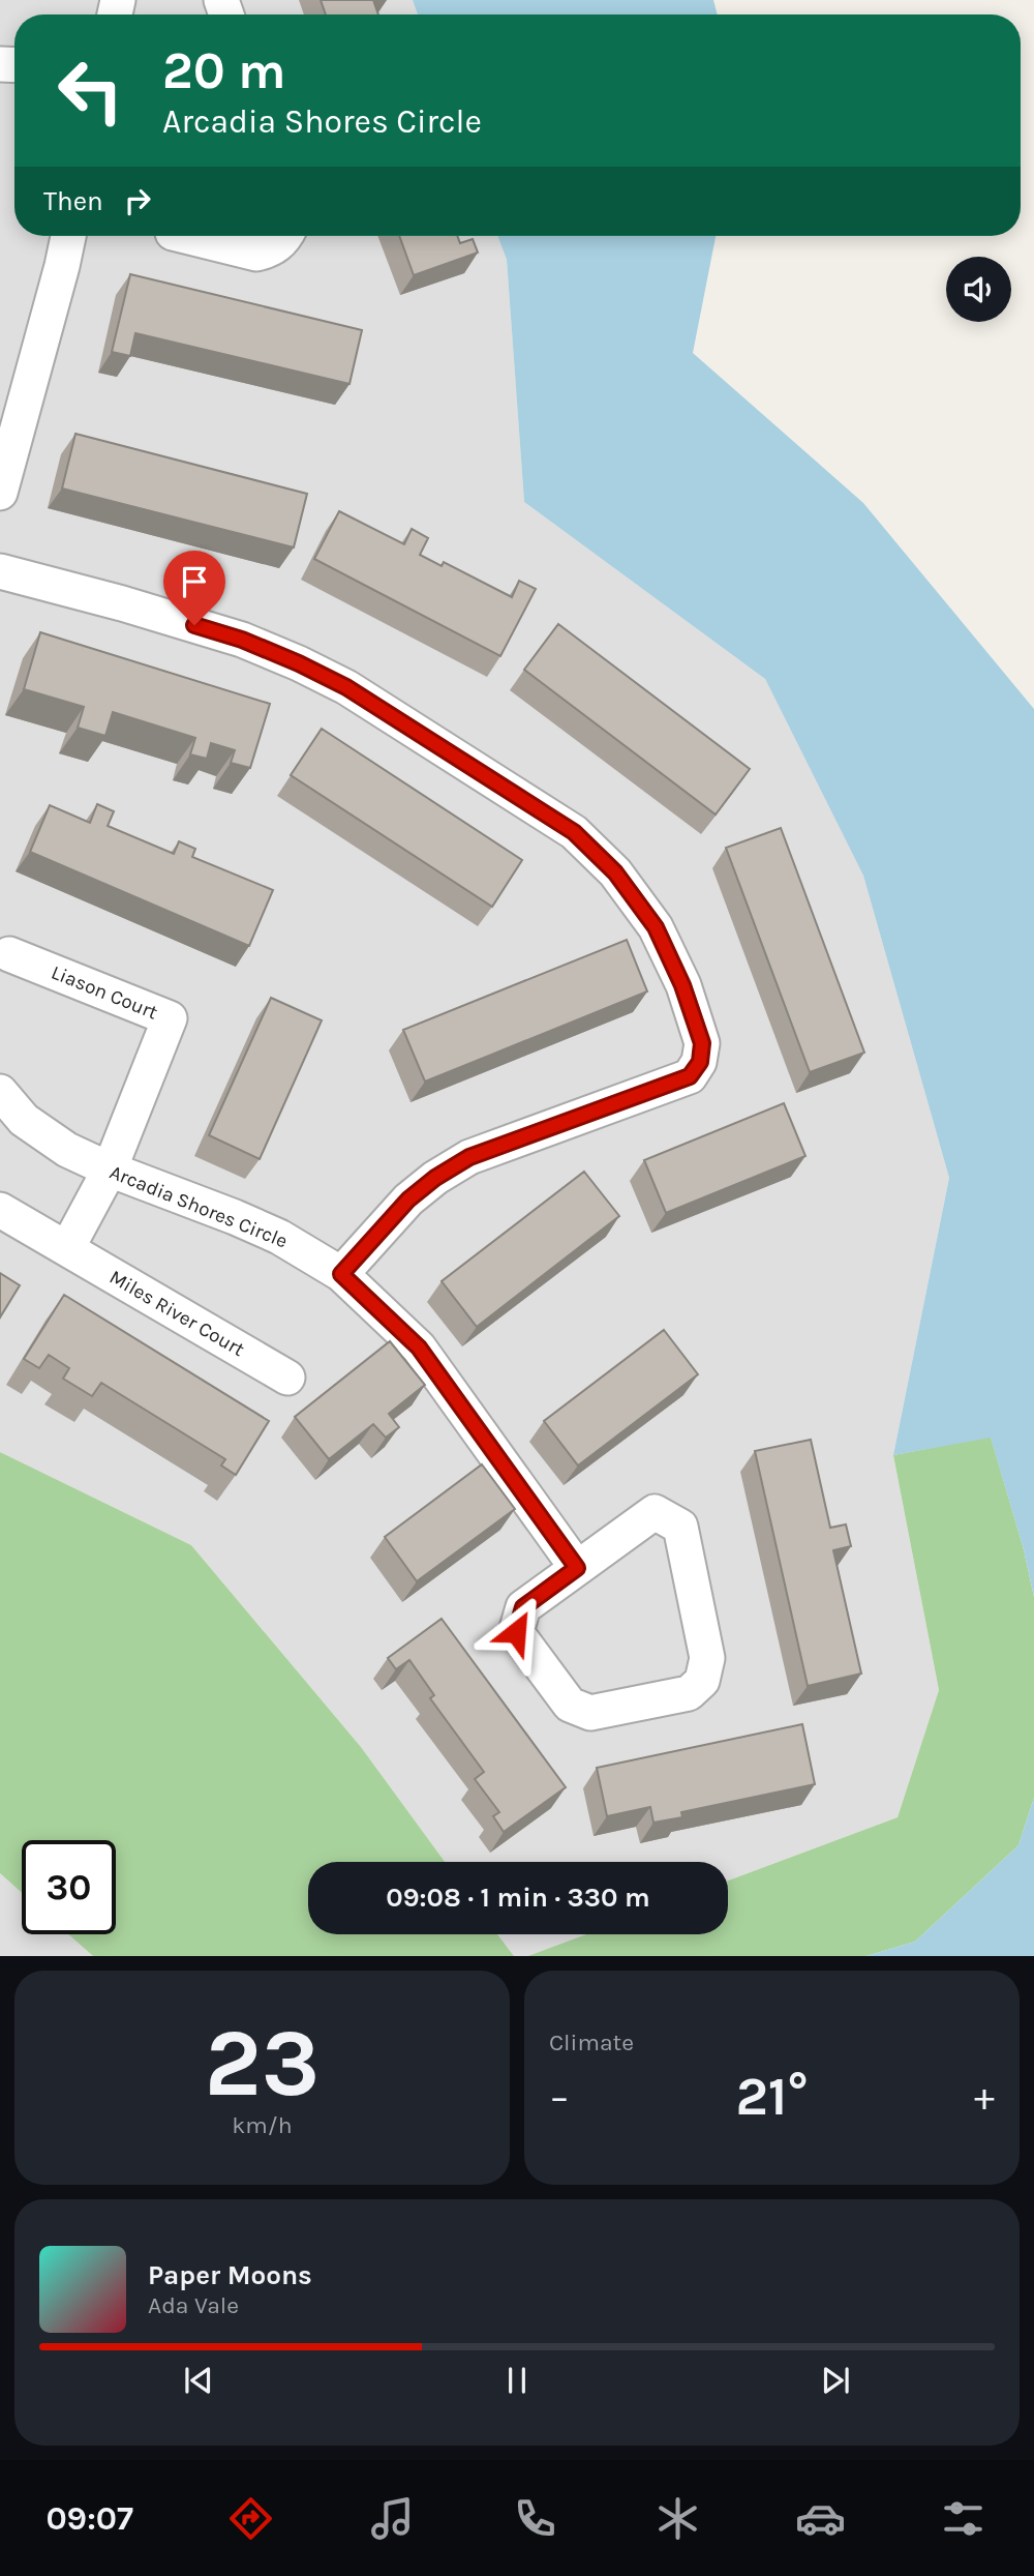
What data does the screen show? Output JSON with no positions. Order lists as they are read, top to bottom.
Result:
{
  "streets": {
    "street": ["Liason Court", "Arcadia Shores Circle", "Miles River Court"]
  },
  "crossings": [
    ["Liason Court", "Arcadia Shores Circle"]
  ],
  "page": {
    "turn": ["20 m", "Arcadia Shores Circle"],
    "then": "Then",
    "limit": "30",
    "trip": "09:08 · 1 min · 330 m",
    "tile": [
      ["23", "km/h"],
      "Climate"
    ],
    "heat": ["−", "21°", "+"],
    "song": ["Paper Moons", "Ada Vale"],
    "tabs": "09:07"
  }
}
